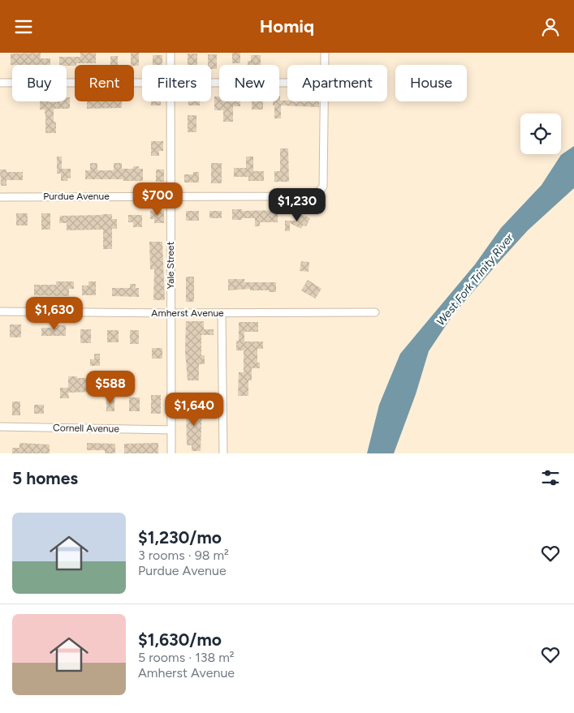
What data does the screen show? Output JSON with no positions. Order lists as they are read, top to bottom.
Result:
{
  "streets": {
    "street": [
      "Purdue Avenue",
      "Yale Street",
      "Amherst Avenue",
      "Cornell Avenue"
    ]
  },
  "crossings": [
    ["Purdue Avenue", "Yale Street"],
    ["Yale Street", "Amherst Avenue"],
    ["Yale Street", "Cornell Avenue"]
  ],
  "water": ["West Fork Trinity River"],
  "page": {
    "header": "Homiq",
    "chip": [
      "Buy",
      "Rent",
      "Filters",
      "New",
      "Apartment",
      "House"
    ],
    "price": [
      "$700",
      "$1,230",
      "$1,630",
      "$588",
      "$1,640"
    ],
    "heading": "5 homes",
    "list": [
      {
        "name": "$1,230/mo",
        "note": "3 rooms · 98 m² · Purdue Avenue"
      },
      {
        "name": "$1,630/mo",
        "note": "5 rooms · 138 m² · Amherst Avenue"
      }
    ]
  }
}
